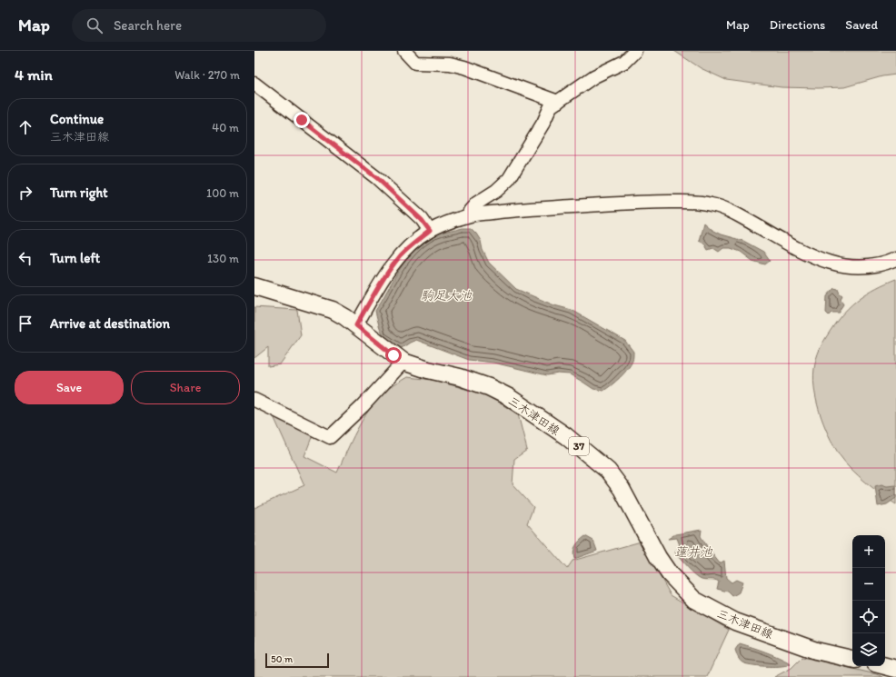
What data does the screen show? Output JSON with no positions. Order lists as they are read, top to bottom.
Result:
{
  "streets": {
    "main road": ["三木津田線", "37"]
  },
  "water": ["駒足大池", "蓮井池"],
  "scale_bar": "50 m",
  "page": {
    "header": "Map",
    "search": "Search here",
    "nav": ["Map", "Directions", "Saved"],
    "heading": ["4 min", "Walk · 270 m"],
    "list": [
      ["Continue", "三木津田線", "40 m"],
      ["Turn right", "100 m"],
      ["Turn left", "130 m"],
      "Arrive at destination"
    ],
    "buttons": ["Save", "Share"],
    "map_buttons": ["+", "−"],
    "scale": "50 m"
  }
}
